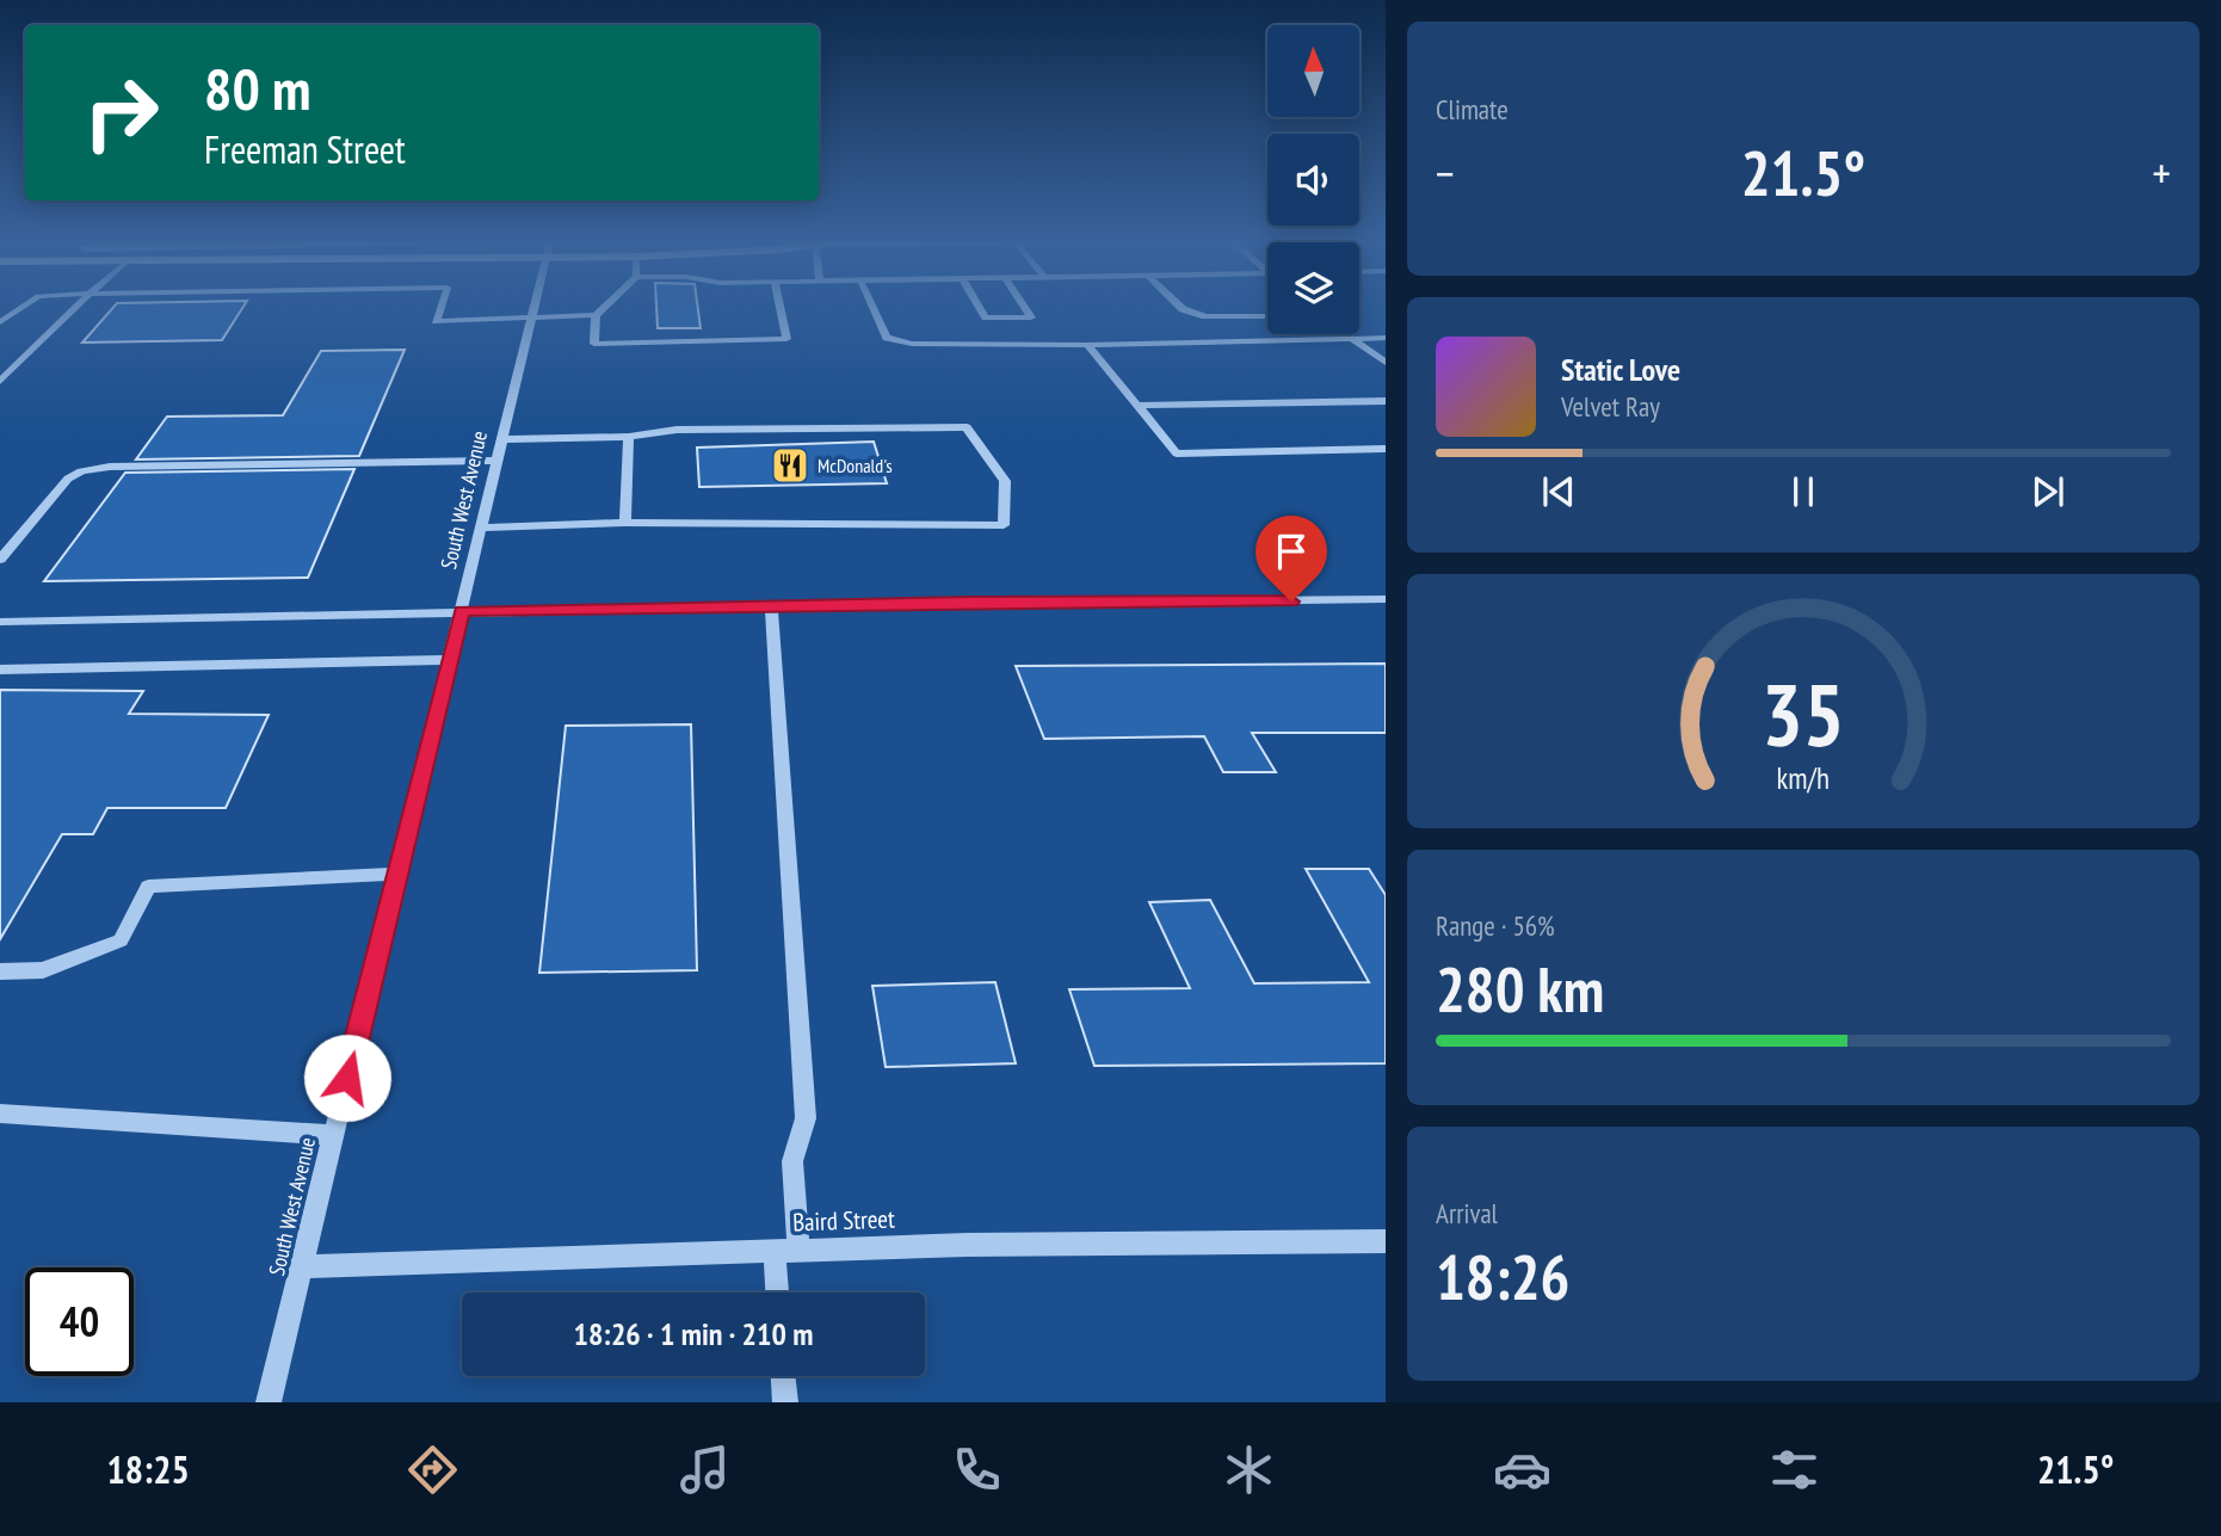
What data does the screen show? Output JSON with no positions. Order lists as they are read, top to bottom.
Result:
{
  "streets": {
    "street": ["South West Avenue", "Baird Street"]
  },
  "crossings": [
    ["South West Avenue", "Baird Street"]
  ],
  "places": {
    "restaurant": ["McDonald's"]
  },
  "north": "top",
  "page": {
    "tile": [
      "Climate",
      ["Range · 56%", "280 km"],
      ["Arrival", "18:26"]
    ],
    "turn": ["80 m", "Freeman Street"],
    "heat": ["−", "21.5°", "+"],
    "song": ["Static Love", "Velvet Ray"],
    "limit": "40",
    "trip": "18:26 · 1 min · 210 m",
    "tabs": ["18:25", "21.5°"],
    "gauge": ["35", "km/h"]
  }
}
